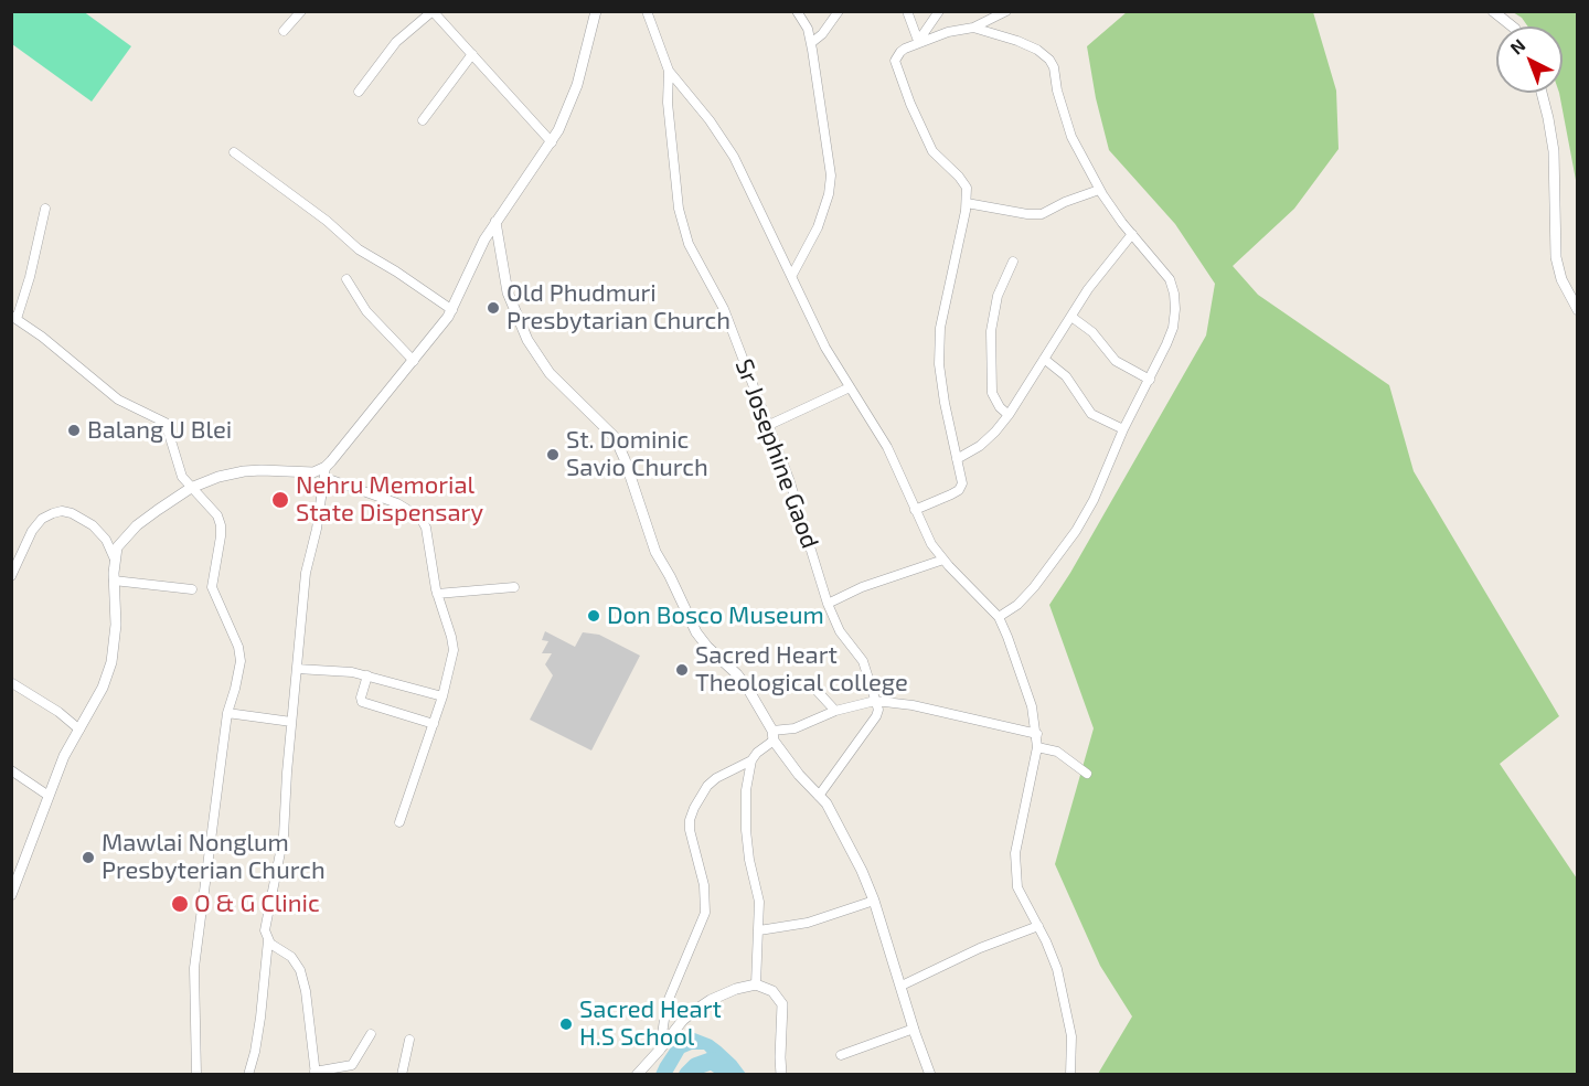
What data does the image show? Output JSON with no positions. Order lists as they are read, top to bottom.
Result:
{
  "streets": {
    "street": ["Sr Josephine Gaod"]
  },
  "places": [
    "Old Phudmuri Presbytarian Church",
    "Balang U Blei",
    "St. Dominic Savio Church",
    "Nehru Memorial State Dispensary",
    "Don Bosco Museum",
    "Sacred Heart Theological college",
    "Mawlai Nonglum Presbyterian Church",
    "O & G Clinic",
    "Sacred Heart H.S School"
  ],
  "north": "top left"
}
